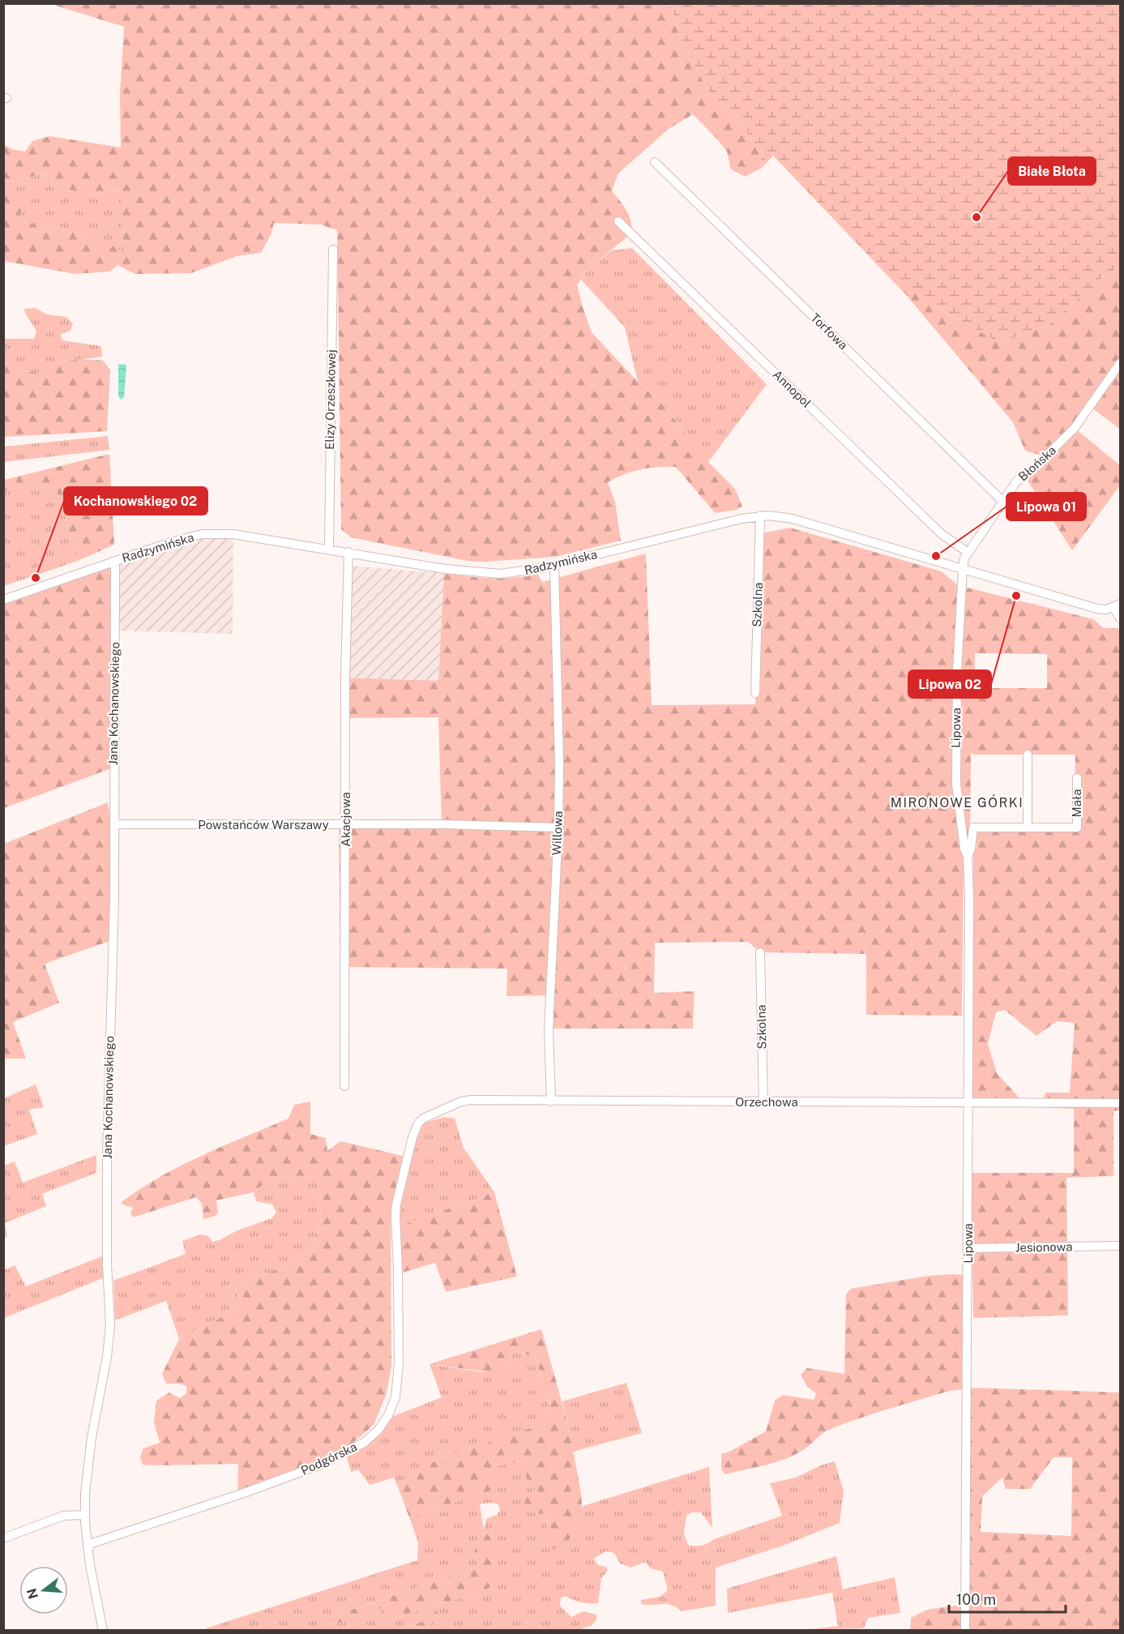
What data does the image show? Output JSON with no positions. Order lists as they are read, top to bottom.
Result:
{
  "streets": {
    "street": [
      "Torfowa",
      "Annopol",
      "Elizy Orzeszkowej",
      "Błońska",
      "Radzymińska",
      "Szkolna",
      "Jana Kochanowskiego",
      "Lipowa",
      "Mała",
      "Akacjowa",
      "Powstańców Warszawy",
      "Willowa",
      "Orzechowa",
      "Jesionowa",
      "Podgórska"
    ]
  },
  "crossings": [
    ["Torfowa", "Błońska"],
    ["Annopol", "Błońska"],
    ["Elizy Orzeszkowej", "Radzymińska"],
    ["Błońska", "Radzymińska"],
    ["Błońska", "Lipowa"],
    ["Radzymińska", "Szkolna"],
    ["Radzymińska", "Jana Kochanowskiego"],
    ["Radzymińska", "Lipowa"],
    ["Radzymińska", "Akacjowa"],
    ["Radzymińska", "Willowa"],
    ["Szkolna", "Orzechowa"],
    ["Jana Kochanowskiego", "Powstańców Warszawy"],
    ["Jana Kochanowskiego", "Podgórska"],
    ["Lipowa", "Mała"],
    ["Lipowa", "Orzechowa"],
    ["Lipowa", "Jesionowa"],
    ["Akacjowa", "Powstańców Warszawy"],
    ["Powstańców Warszawy", "Willowa"],
    ["Willowa", "Orzechowa"],
    ["Orzechowa", "Podgórska"]
  ],
  "districts": ["MIRONOWE GÓRKI"],
  "places": [
    "Białe Błota",
    "Lipowa 01",
    "Kochanowskiego 02",
    "Lipowa 02"
  ],
  "scale_bar": "100 m",
  "north": "left"
}
